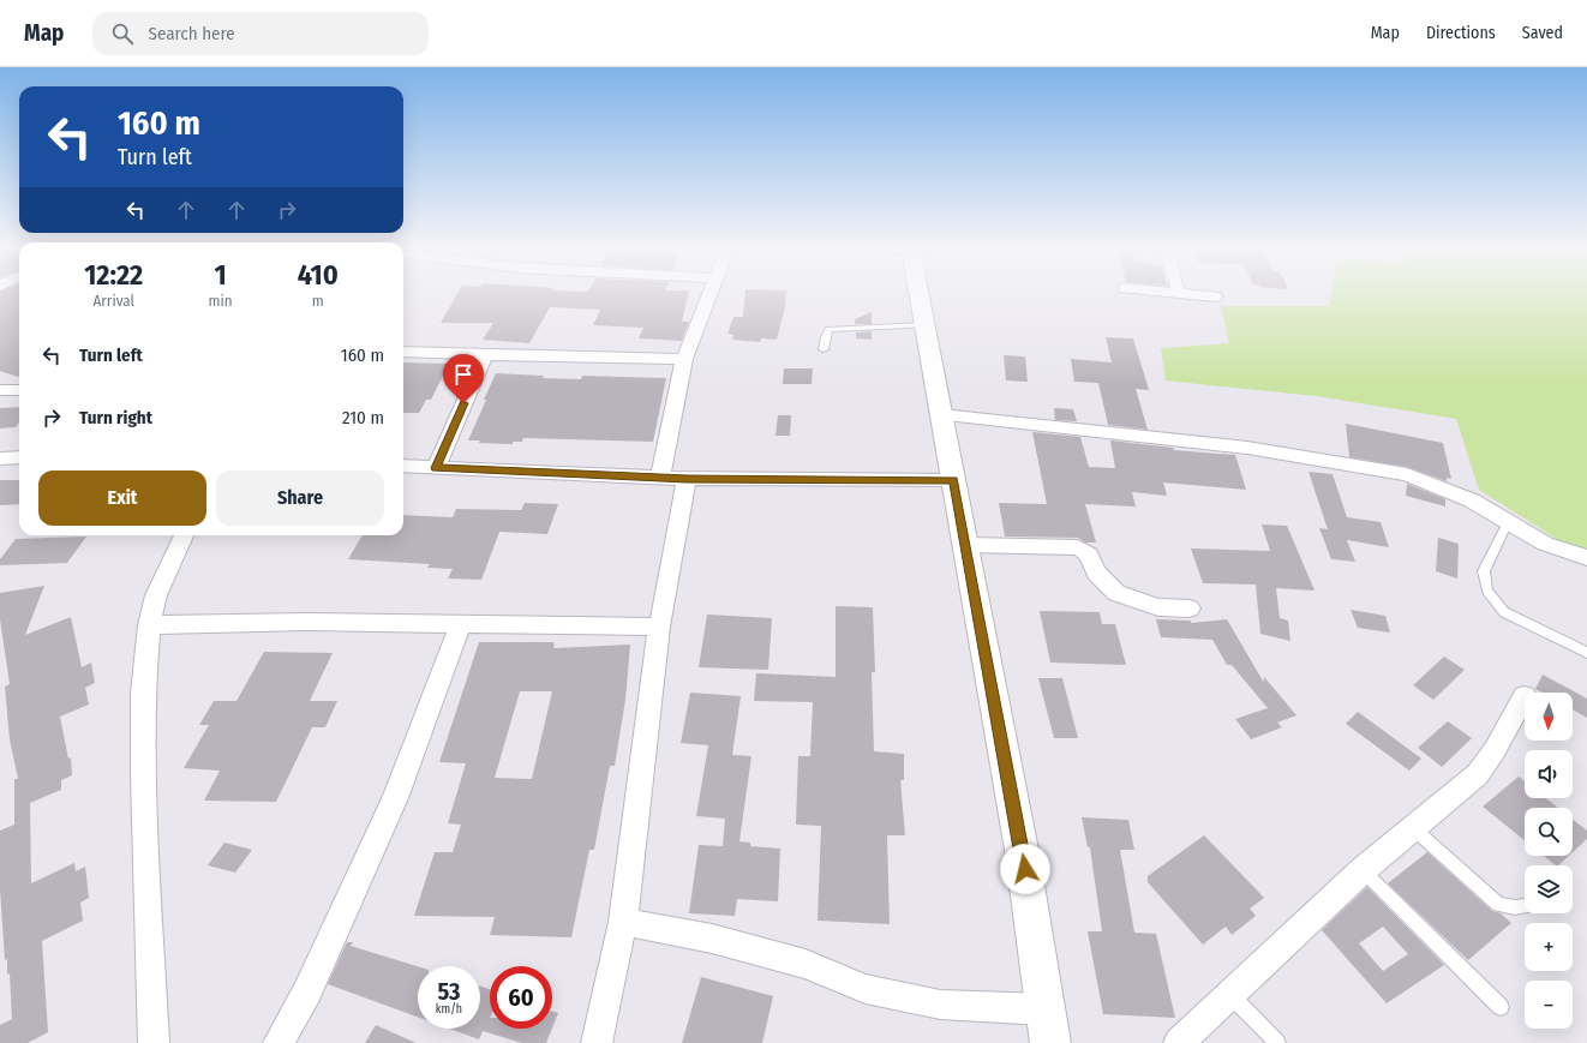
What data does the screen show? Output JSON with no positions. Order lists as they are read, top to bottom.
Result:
{
  "north": "bottom",
  "page": {
    "header": "Map",
    "search": "Search here",
    "nav": ["Map", "Directions", "Saved"],
    "turn": ["160 m", "Turn left"],
    "eta": [
      "12:22",
      "Arrival",
      "1",
      "min",
      "410",
      "m"
    ],
    "list": [
      {
        "name": "Turn left",
        "value": "160 m"
      },
      {
        "name": "Turn right",
        "value": "210 m"
      }
    ],
    "buttons": ["Exit", "Share"],
    "map_buttons": ["+", "−"],
    "speed": "53 km/h",
    "limit": "60"
  }
}
